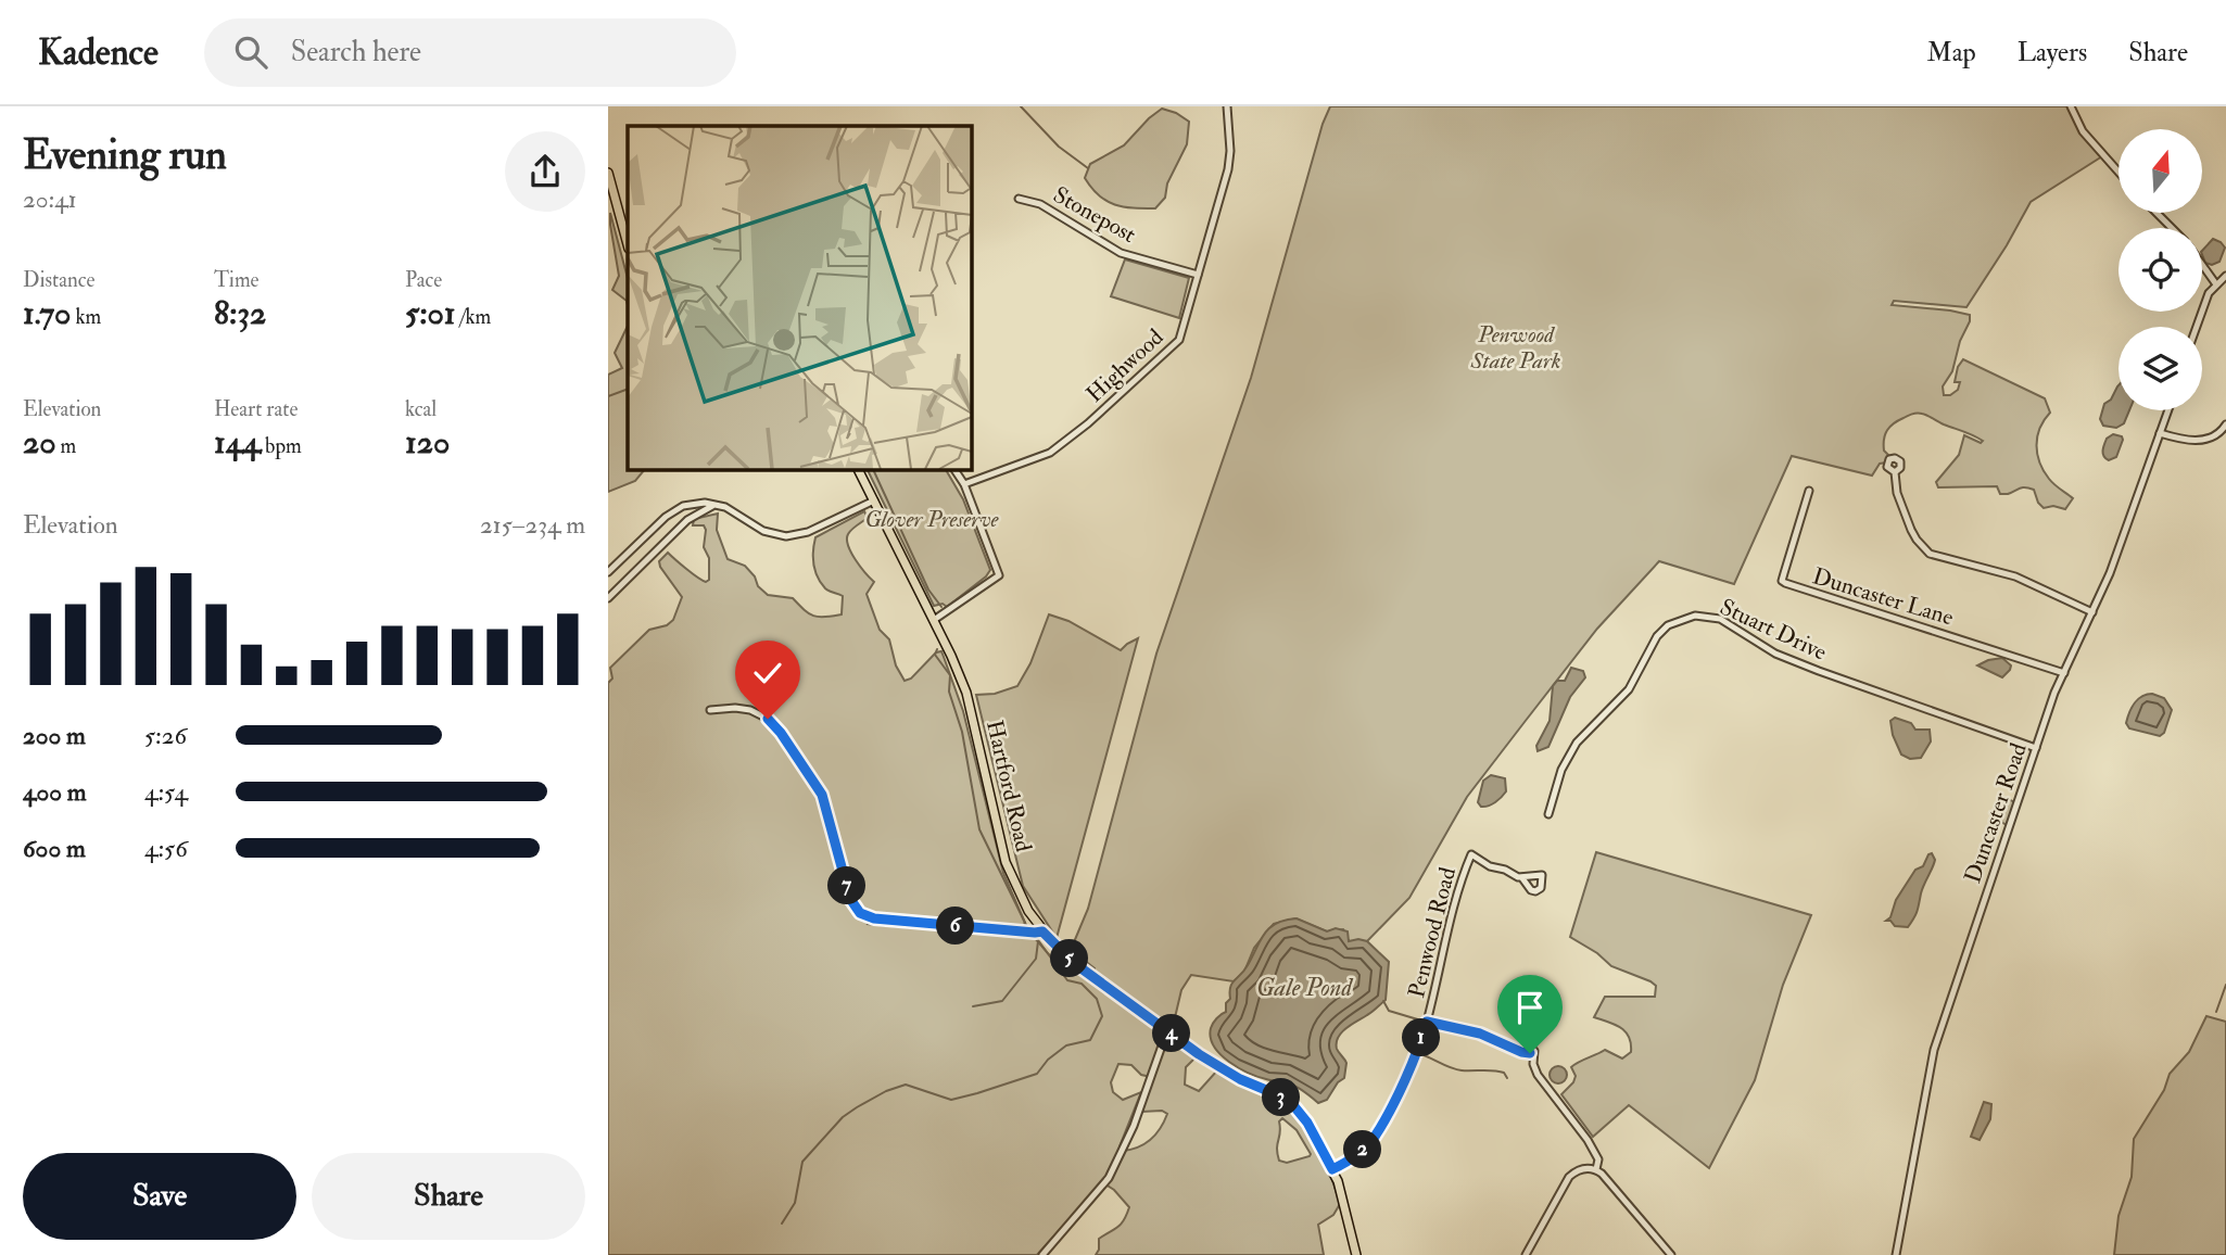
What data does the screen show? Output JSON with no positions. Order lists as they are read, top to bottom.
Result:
{
  "streets": {
    "main road": ["Hartford Road"],
    "street": [
      "Stonepost",
      "Highwood",
      "Duncaster Lane",
      "Stuart Drive",
      "Duncaster Road",
      "Penwood Road"
    ]
  },
  "crossings": [
    ["Stonepost", "Highwood"],
    ["Duncaster Lane", "Duncaster Road"],
    ["Stuart Drive", "Duncaster Road"],
    ["Hartford Road", "Penwood Road"]
  ],
  "water": ["Gale Pond"],
  "parks": ["Penwood State Park", "Glover Preserve"],
  "north": "top",
  "page": {
    "header": "Kadence",
    "search": "Search here",
    "nav": ["Map", "Layers", "Share"],
    "heading": ["Evening run", "20:41"],
    "stats": [
      ["Distance", "1.70 km"],
      ["Time", "8:32"],
      ["Pace", "5:01 /km"],
      ["Elevation", "20 m"],
      ["Heart rate", "144 bpm"],
      ["kcal", "120"]
    ],
    "chart": ["Elevation", "215–234 m"],
    "list": [
      {
        "name": "200 m",
        "note": "5:26"
      },
      {
        "name": "400 m",
        "note": "4:54"
      },
      {
        "name": "600 m",
        "note": "4:56"
      }
    ],
    "pins": [
      "7",
      "6",
      "5",
      "4",
      "1",
      "3",
      "2"
    ],
    "buttons": ["Save", "Share"]
  }
}
